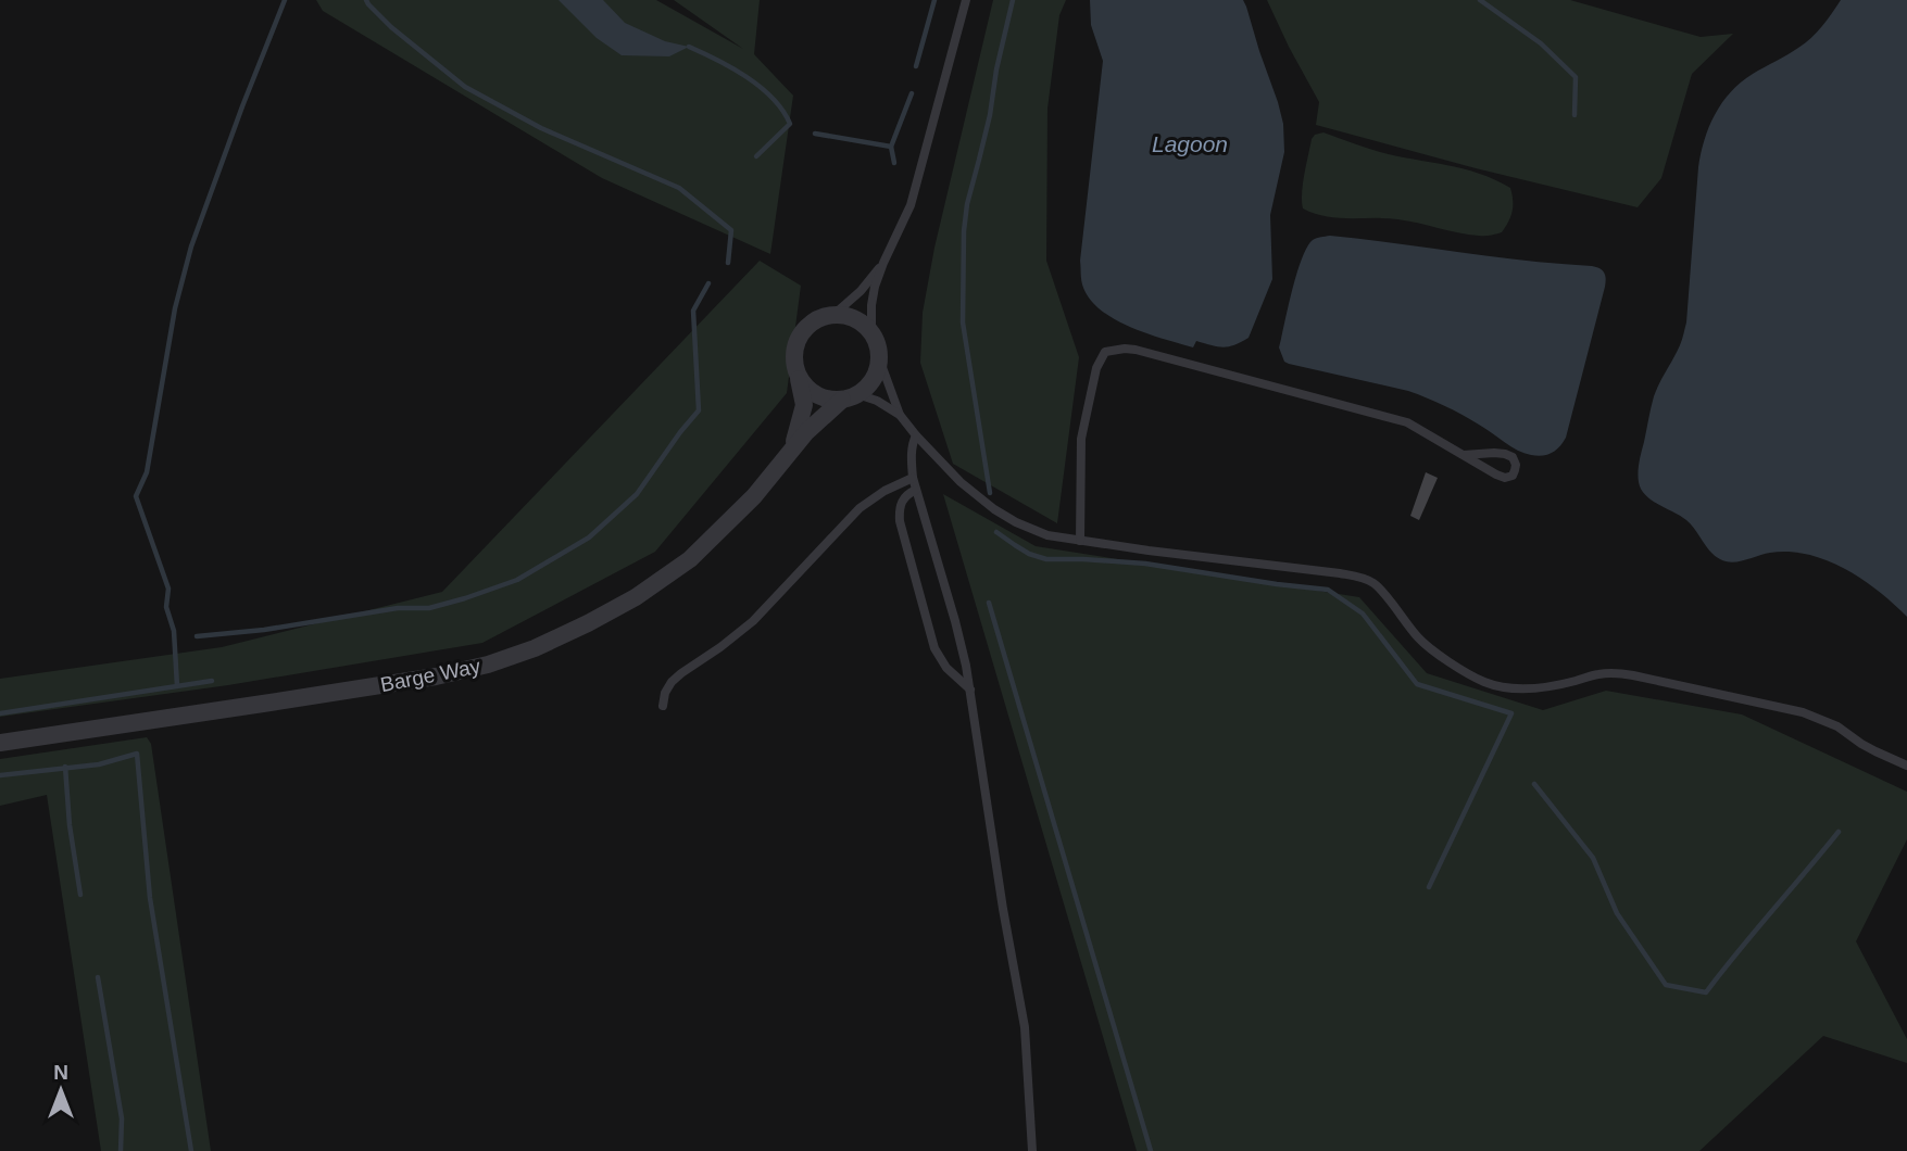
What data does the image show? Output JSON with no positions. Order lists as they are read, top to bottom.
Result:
{
  "streets": {
    "street": ["Barge Way"]
  },
  "water": ["Lagoon"],
  "north": "top"
}
